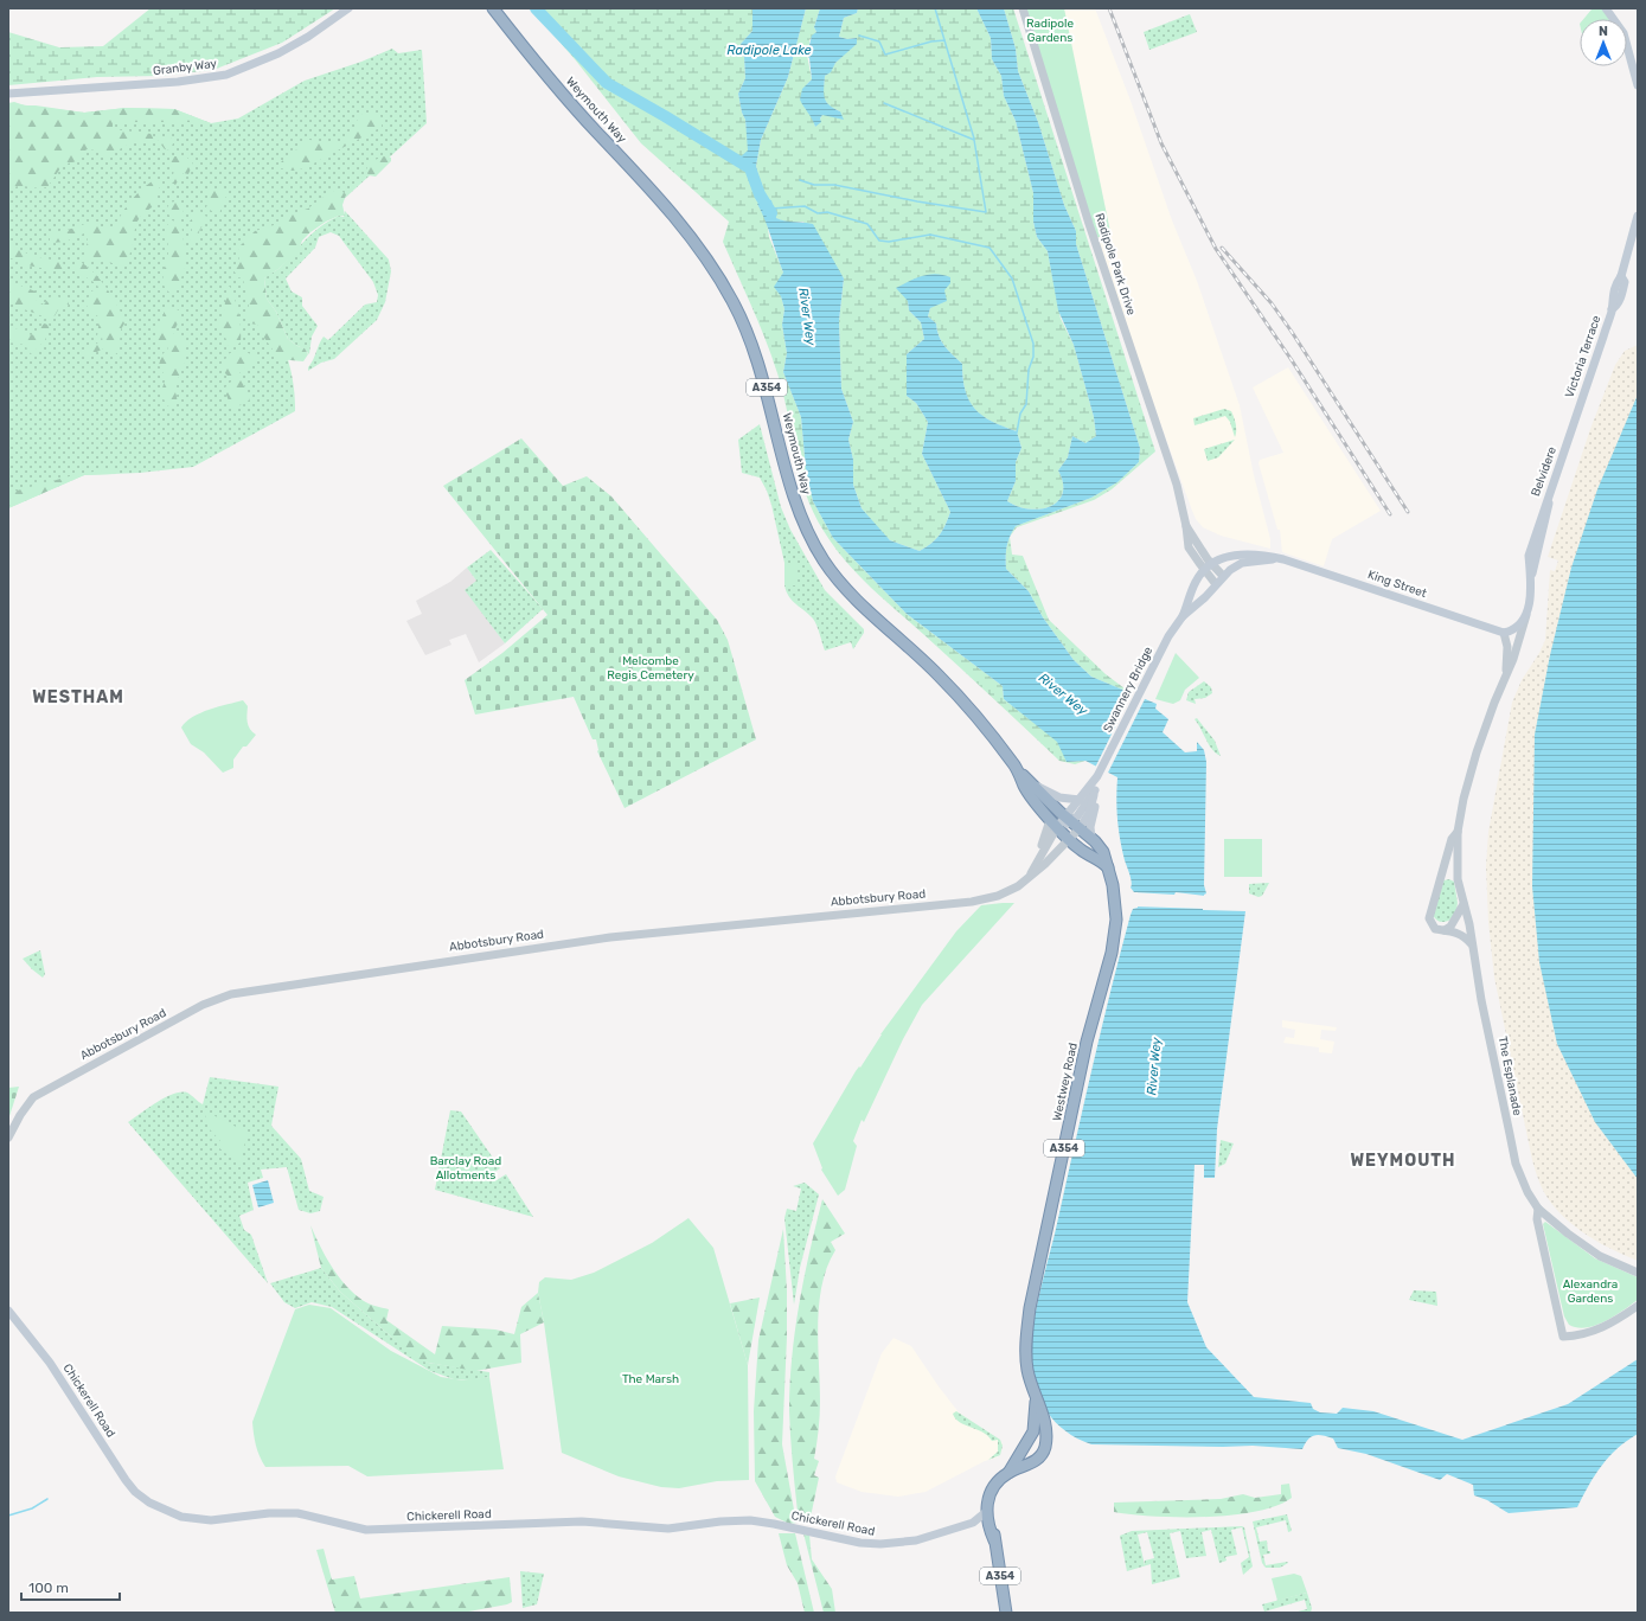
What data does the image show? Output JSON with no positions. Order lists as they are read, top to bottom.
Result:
{
  "streets": {
    "highway": ["Weymouth Way", "A354", "Westwey Road"],
    "main road": [
      "Granby Way",
      "Victoria Terrace",
      "Belvidere",
      "King Street",
      "Swannery Bridge",
      "Chickerell Road"
    ],
    "street": ["Radipole Park Drive", "Abbotsbury Road", "The Esplanade"]
  },
  "crossings": [
    ["Weymouth Way", "Swannery Bridge"],
    ["Weymouth Way", "Abbotsbury Road"],
    ["Weymouth Way", "Westwey Road"],
    ["Radipole Park Drive", "King Street"],
    ["Radipole Park Drive", "Swannery Bridge"],
    ["Victoria Terrace", "Belvidere"],
    ["A354", "Westwey Road"],
    ["A354", "Chickerell Road"],
    ["King Street", "Swannery Bridge"],
    ["King Street", "The Esplanade"],
    ["Swannery Bridge", "Abbotsbury Road"],
    ["Swannery Bridge", "Westwey Road"],
    ["Abbotsbury Road", "Westwey Road"]
  ],
  "districts": ["WESTHAM", "WEYMOUTH"],
  "water": ["Radipole Lake", "River Wey"],
  "parks": [
    "Radipole Gardens",
    "Melcombe Regis Cemetery",
    "Barclay Road Allotments",
    "Alexandra Gardens",
    "The Marsh"
  ],
  "scale_bar": "100 m",
  "north": "top"
}
